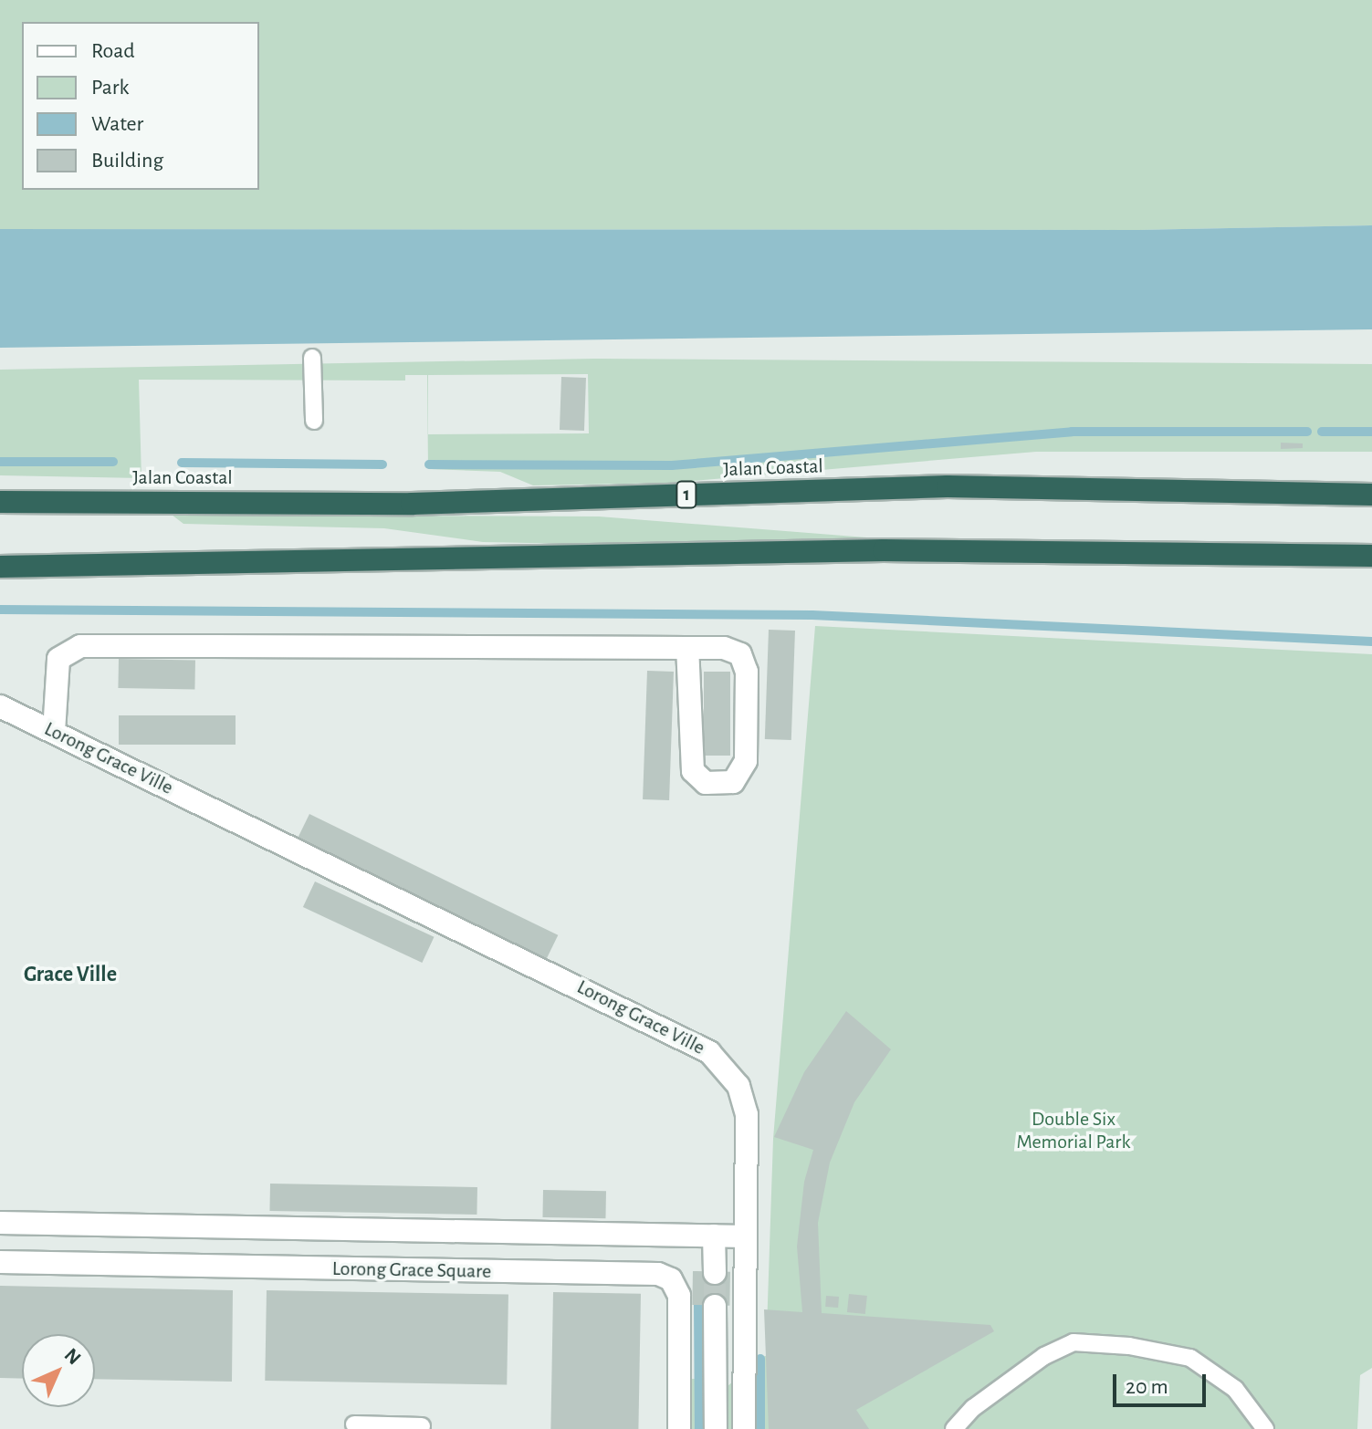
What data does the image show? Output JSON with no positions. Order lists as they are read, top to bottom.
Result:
{
  "streets": {
    "highway": ["Jalan Coastal", "1"],
    "street": ["Lorong Grace Ville", "Lorong Grace Square"]
  },
  "districts": ["Grace Ville"],
  "parks": ["Double Six Memorial Park"],
  "legend": [
    "Road",
    "Park",
    "Water",
    "Building"
  ],
  "scale_bar": "20 m",
  "north": "top right"
}
